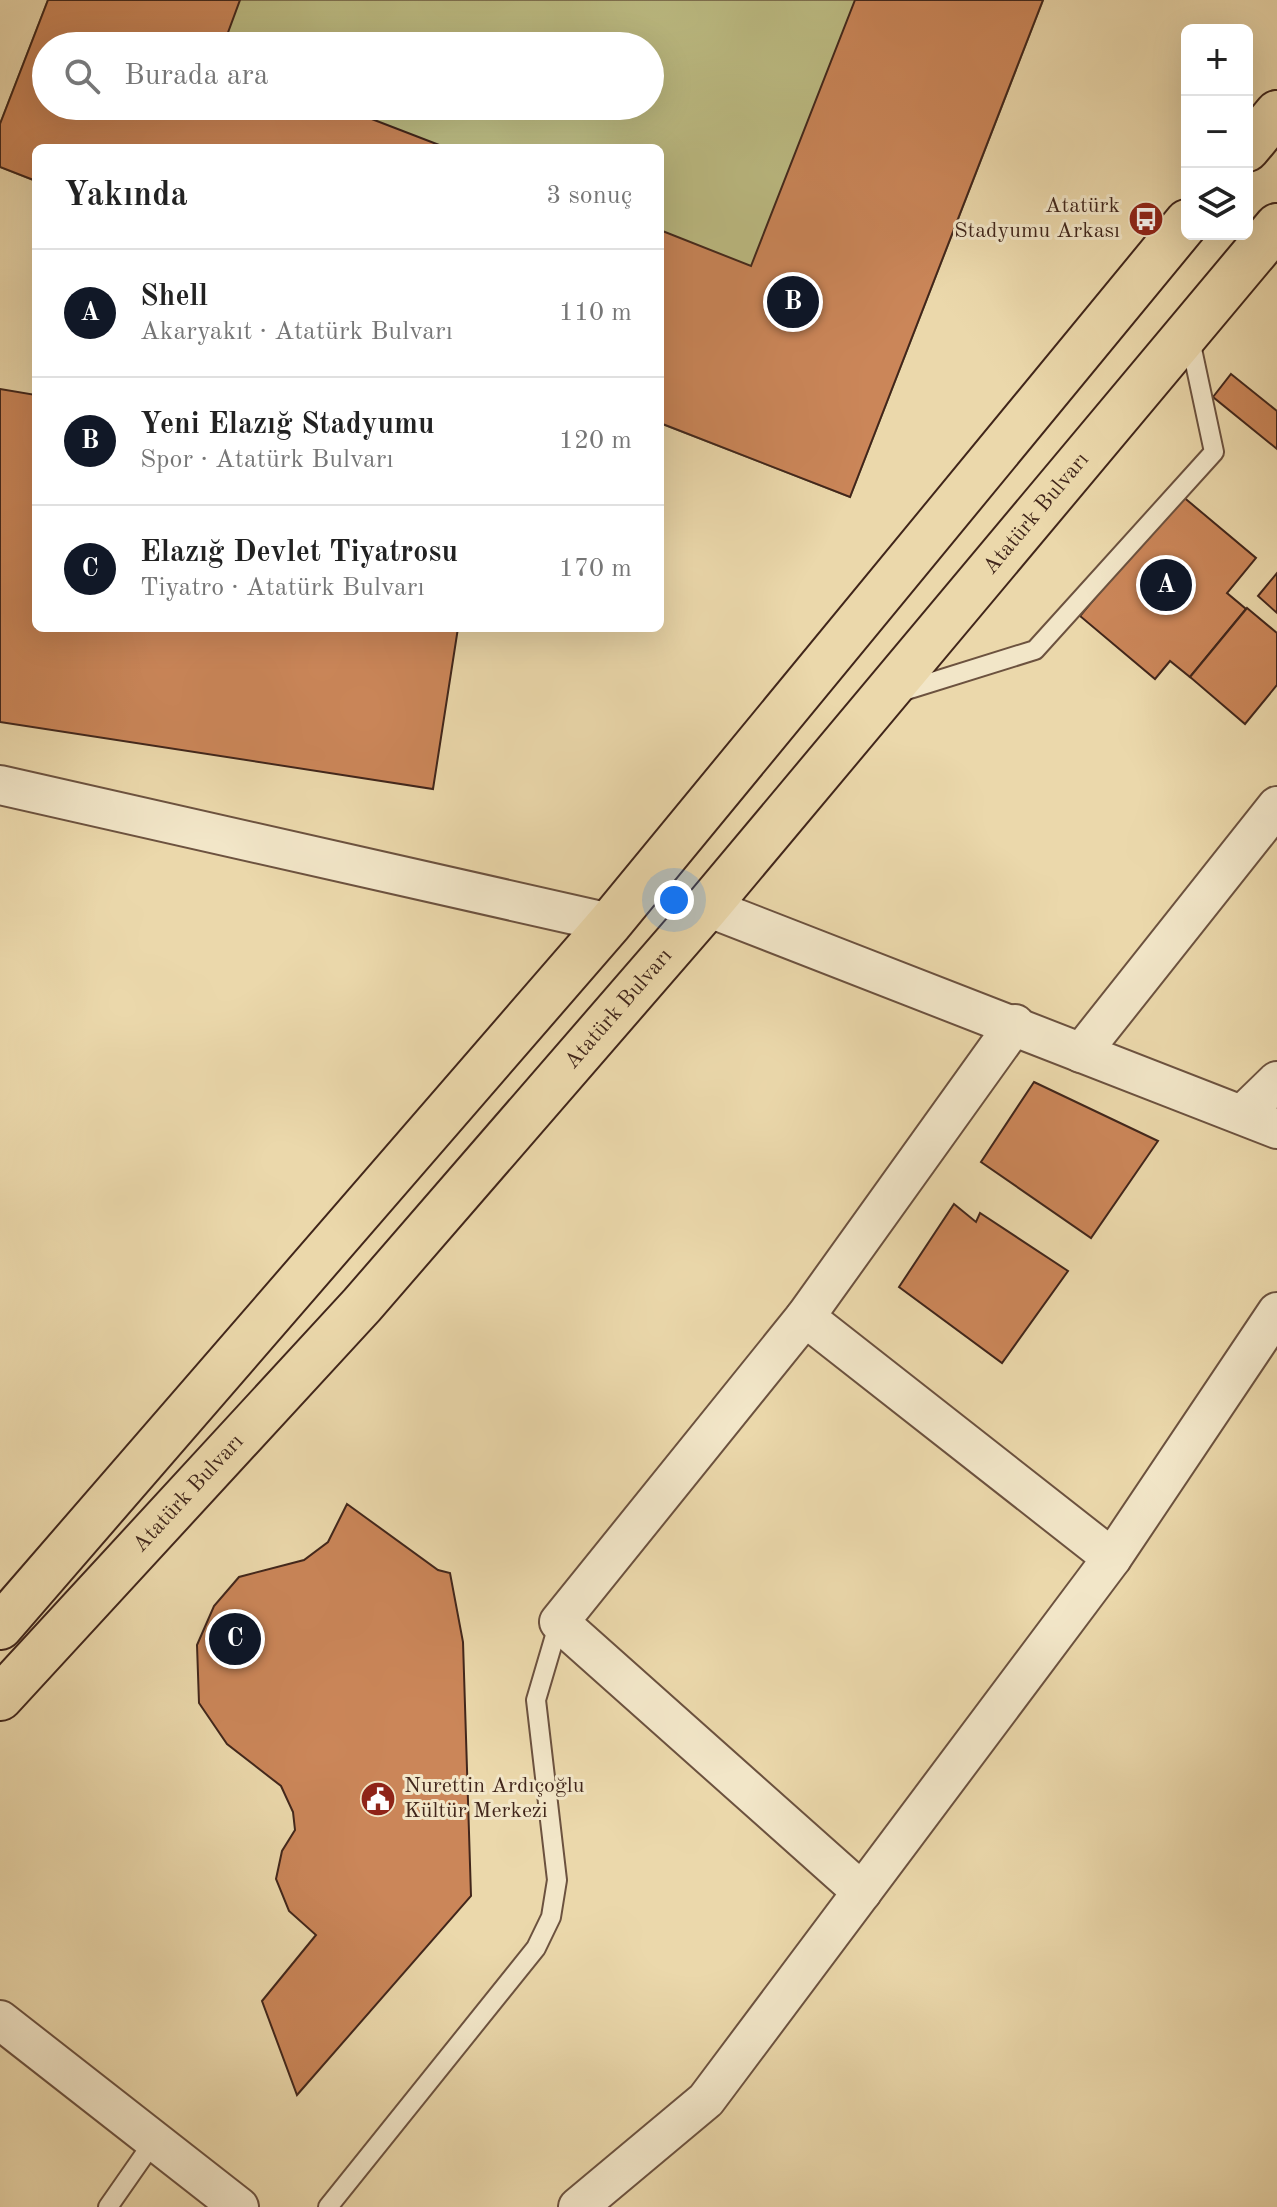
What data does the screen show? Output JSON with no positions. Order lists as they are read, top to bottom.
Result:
{
  "streets": {
    "main road": ["Atatürk Bulvarı"]
  },
  "places": {
    "bus stop": ["Atatürk Stadyumu Arkası"],
    "public building": ["Nurettin Ardıçoğlu Kültür Merkezi"]
  },
  "page": {
    "map_buttons": ["+", "−"],
    "search": "Burada ara",
    "heading": ["Yakında", "3 sonuç"],
    "list": [
      {
        "mark": "A",
        "name": "Shell",
        "note": "Akaryakıt · Atatürk Bulvarı",
        "value": "110 m"
      },
      {
        "mark": "B",
        "name": "Yeni Elazığ Stadyumu",
        "note": "Spor · Atatürk Bulvarı",
        "value": "120 m"
      },
      {
        "mark": "C",
        "name": "Elazığ Devlet Tiyatrosu",
        "note": "Tiyatro · Atatürk Bulvarı",
        "value": "170 m"
      }
    ],
    "pins": ["B", "A", "C"]
  }
}
